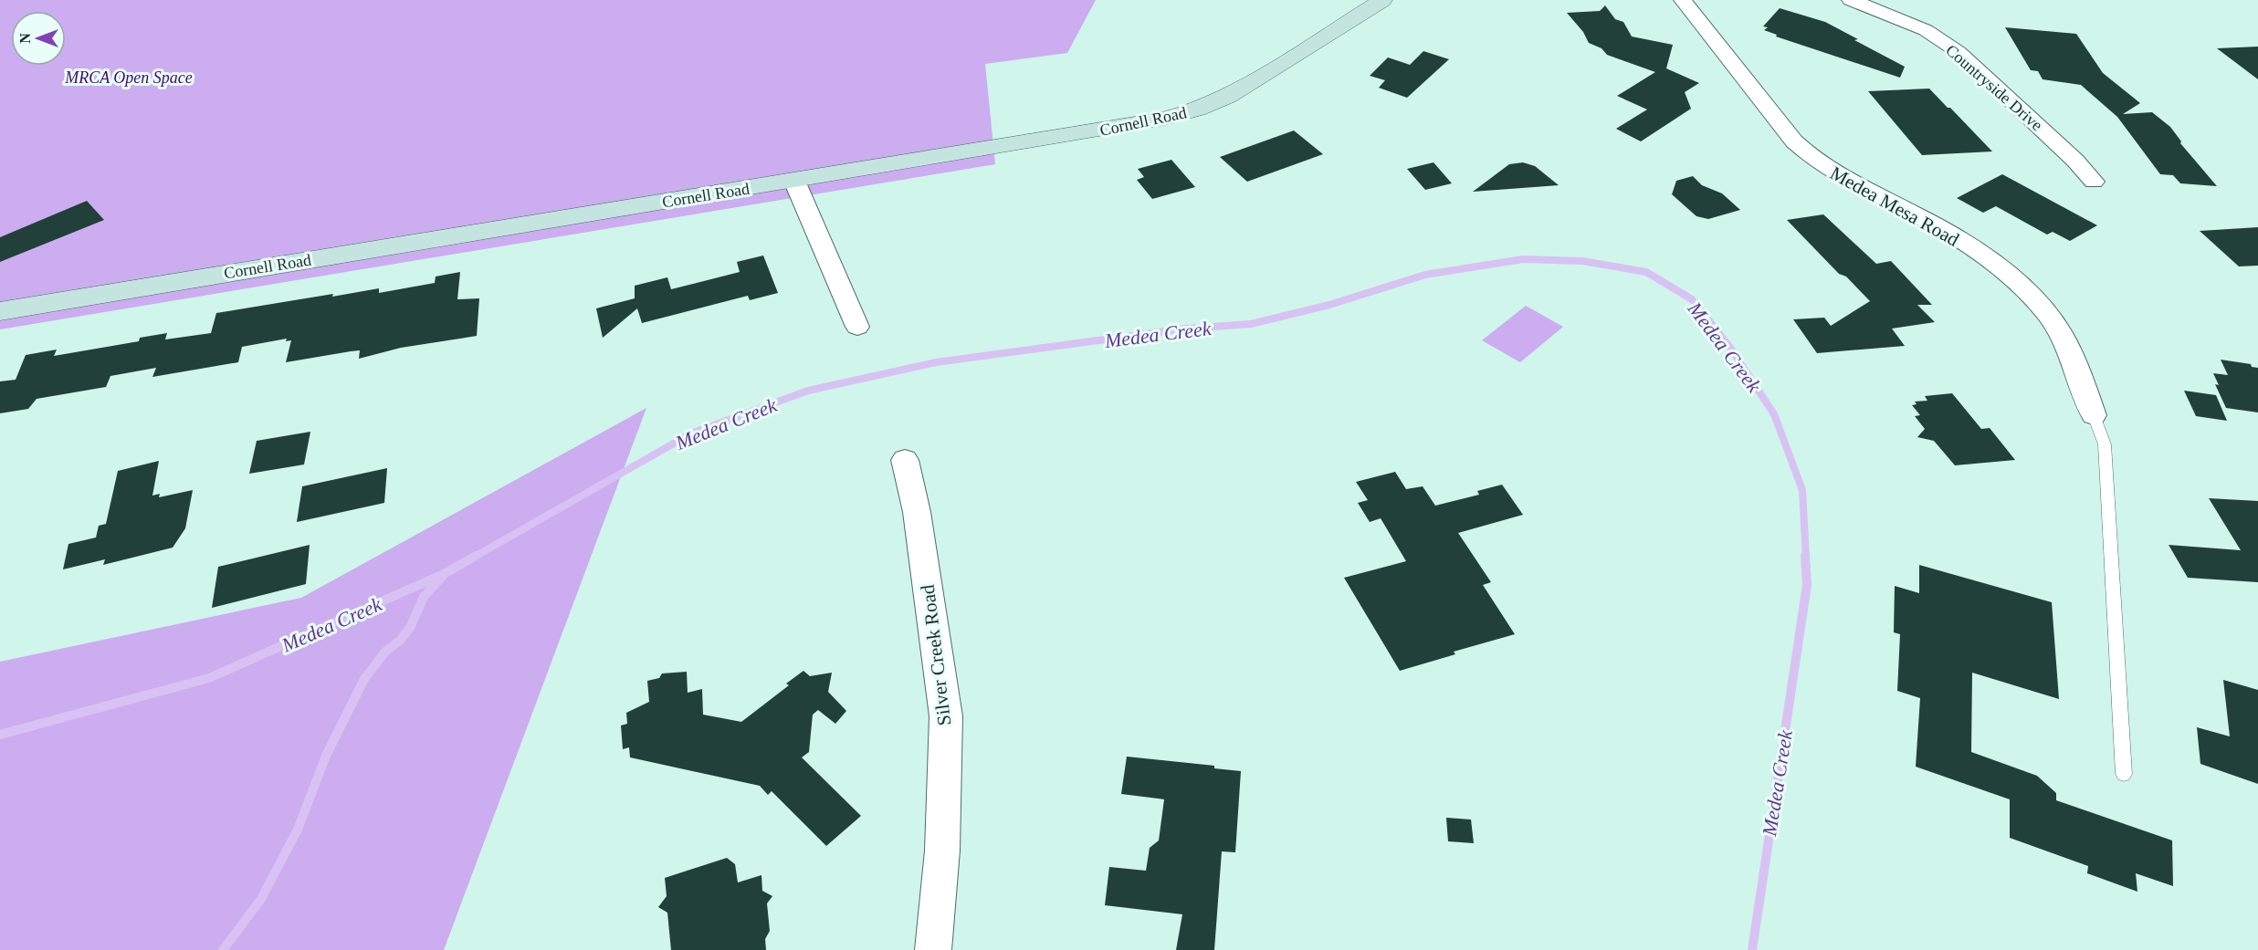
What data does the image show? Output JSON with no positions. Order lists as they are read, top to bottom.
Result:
{
  "streets": {
    "main road": ["Cornell Road"],
    "street": ["Countryside Drive", "Medea Mesa Road", "Silver Creek Road"]
  },
  "water": ["Medea Creek"],
  "parks": ["MRCA Open Space"],
  "north": "left"
}
